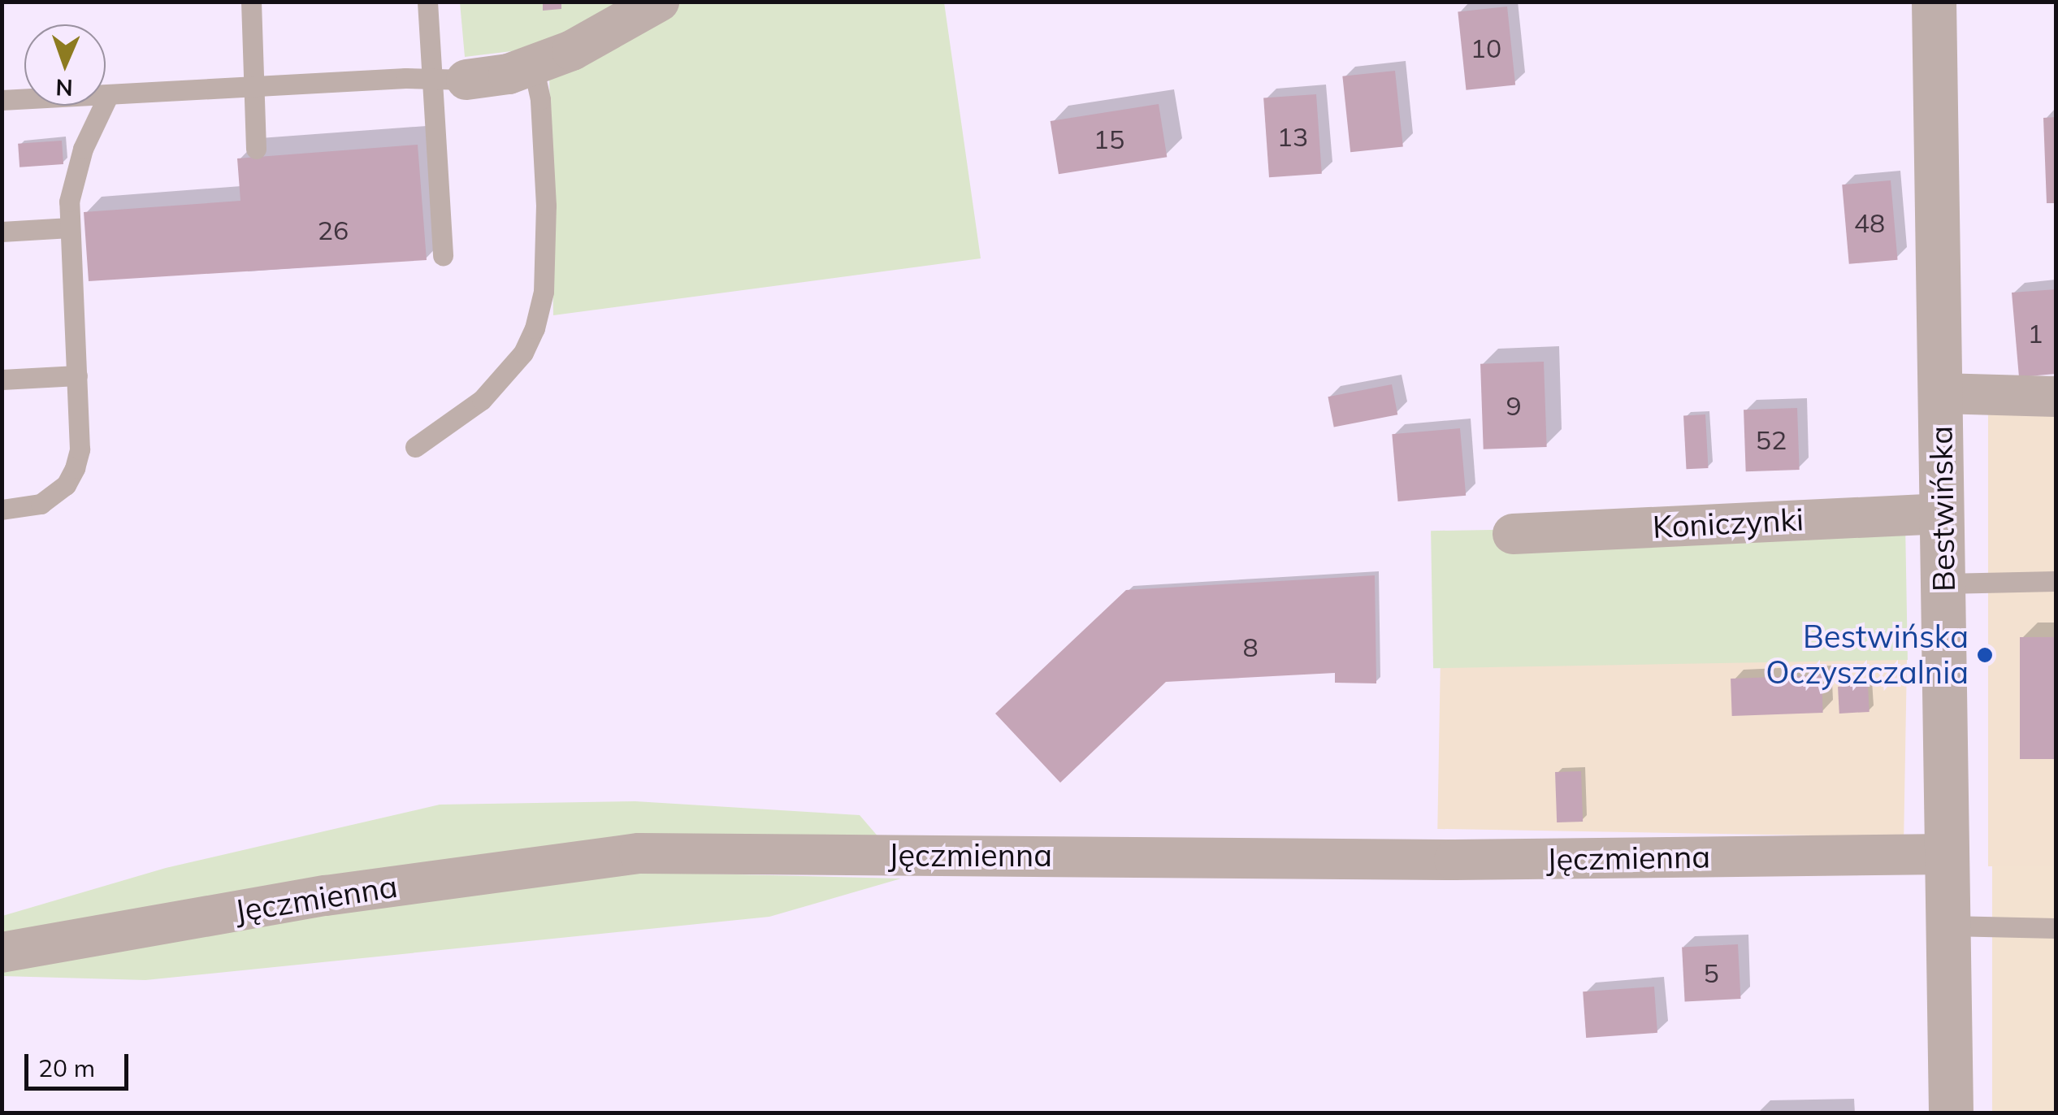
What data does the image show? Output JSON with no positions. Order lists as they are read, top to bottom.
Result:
{
  "streets": {
    "street": ["Bestwińska", "Koniczynki", "Jęczmienna"]
  },
  "crossings": [
    ["Bestwińska", "Koniczynki"],
    ["Bestwińska", "Jęczmienna"]
  ],
  "places": ["Bestwińska Oczyszczalnia"],
  "house_numbers": [
    "10",
    "13",
    "15",
    "48",
    "26",
    "1",
    "9",
    "52",
    "8",
    "5"
  ],
  "scale_bar": "20 m",
  "north": "bottom"
}
